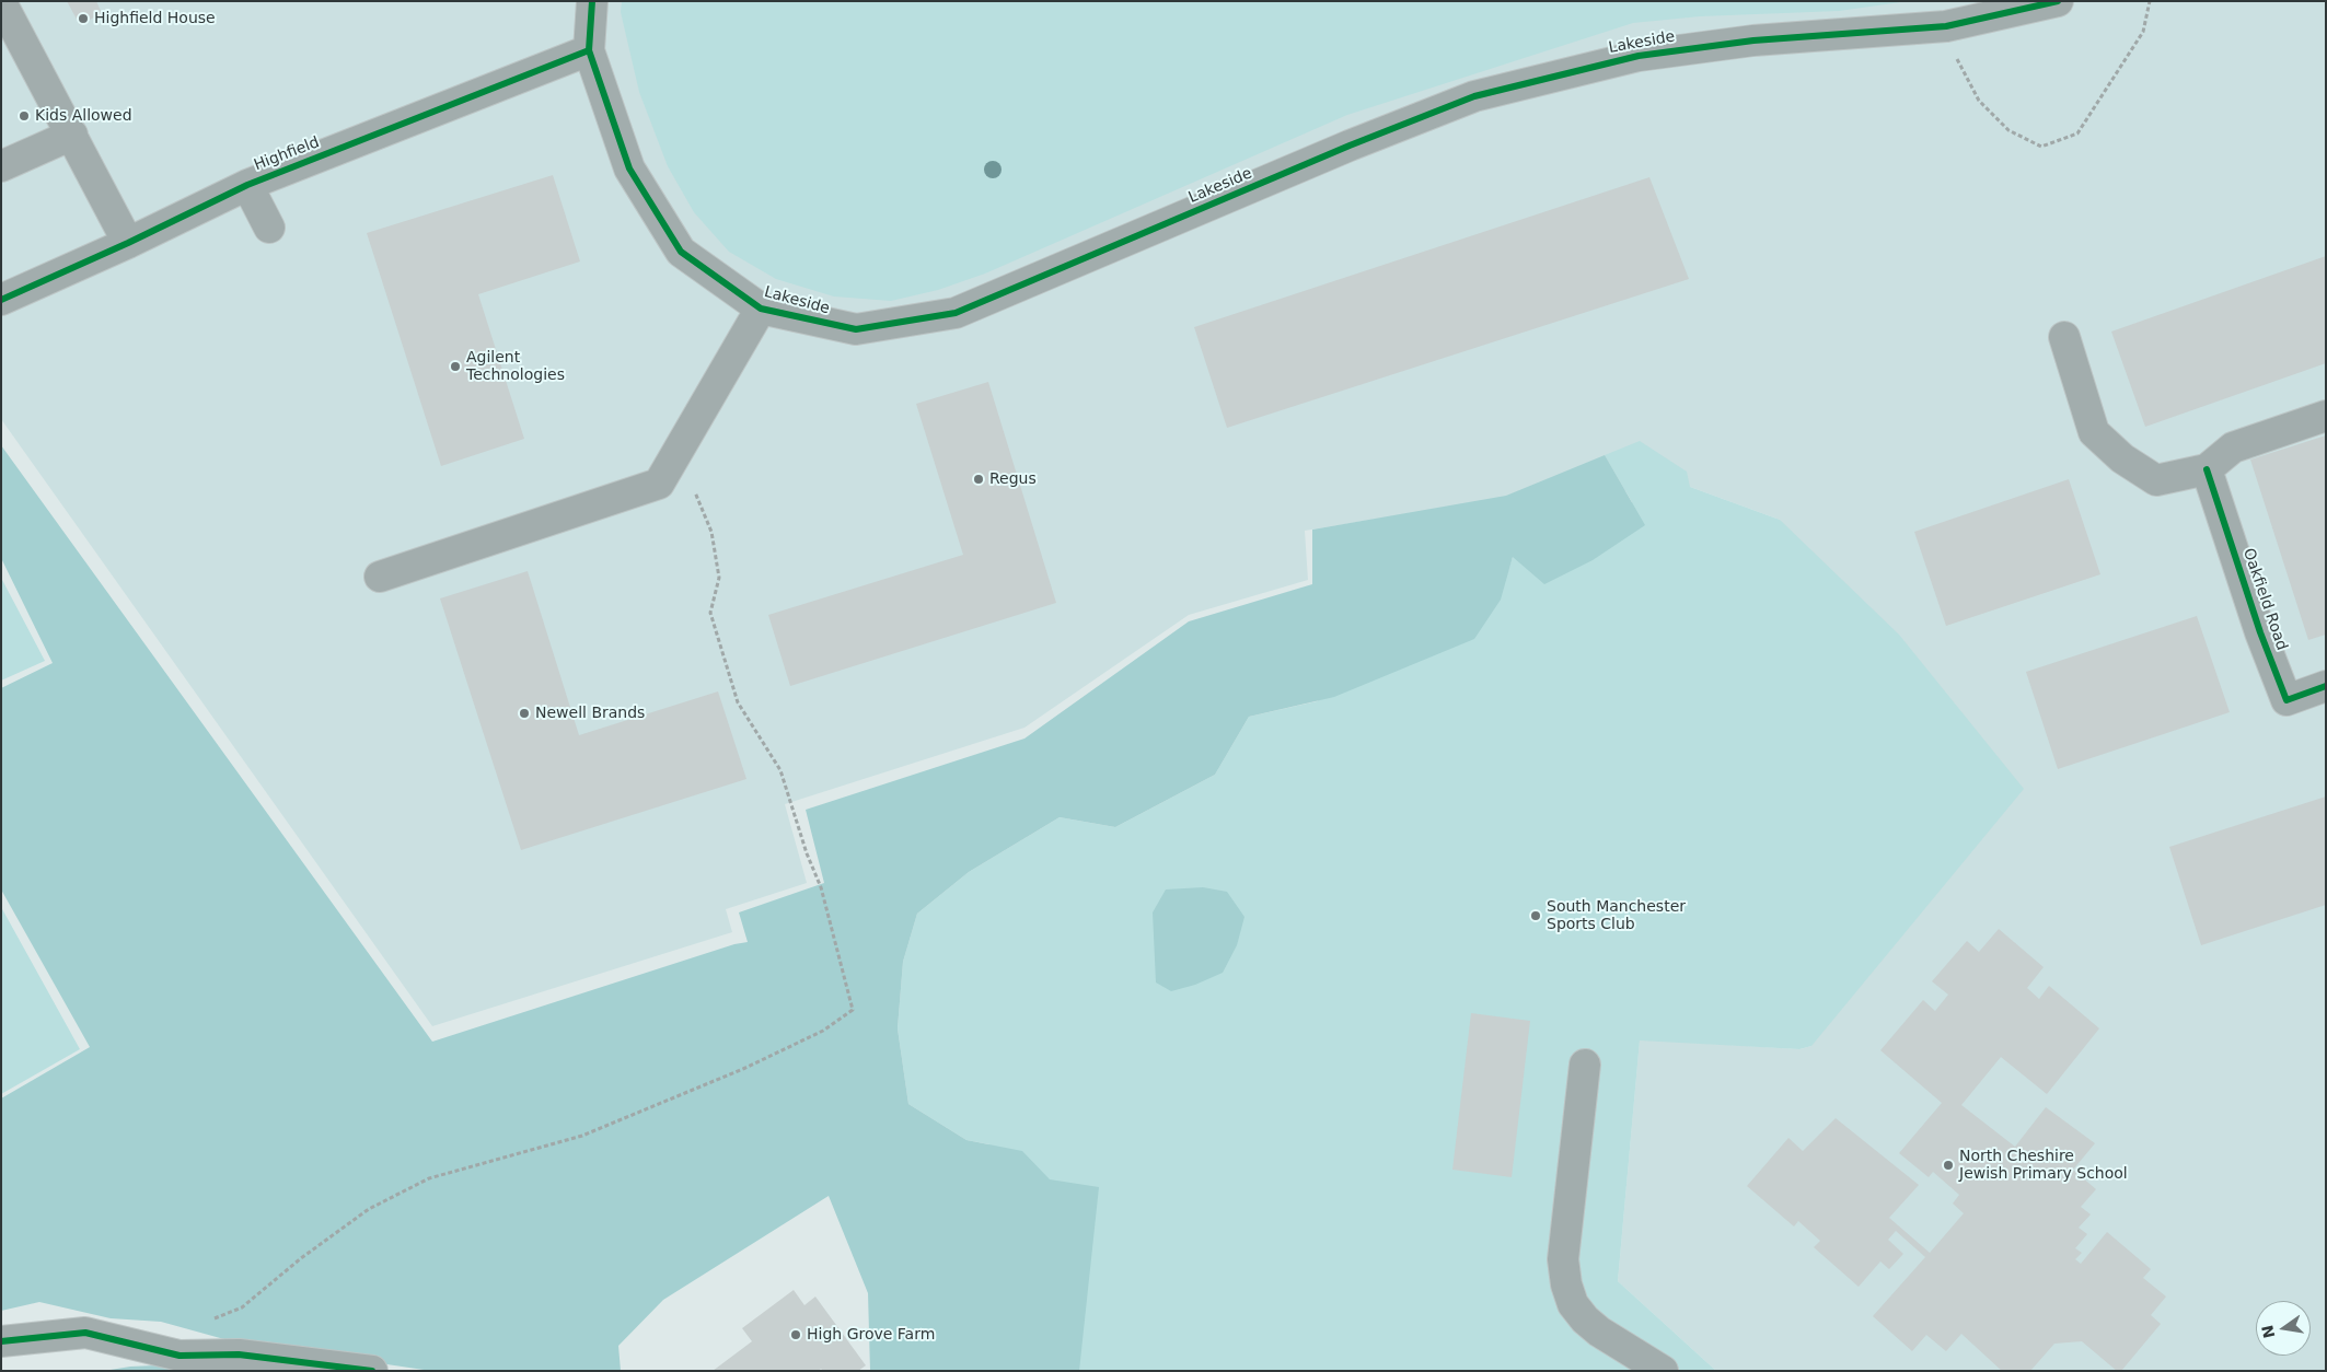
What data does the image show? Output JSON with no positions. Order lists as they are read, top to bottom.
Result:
{
  "streets": {
    "street": ["Lakeside", "Highfield", "Oakfield Road"]
  },
  "crossings": [
    ["Lakeside", "Highfield"]
  ],
  "places": [
    "Highfield House",
    "Kids Allowed",
    "Agilent Technologies",
    "Regus",
    "Newell Brands",
    "South Manchester Sports Club",
    "North Cheshire Jewish Primary School",
    "High Grove Farm"
  ],
  "north": "left"
}
